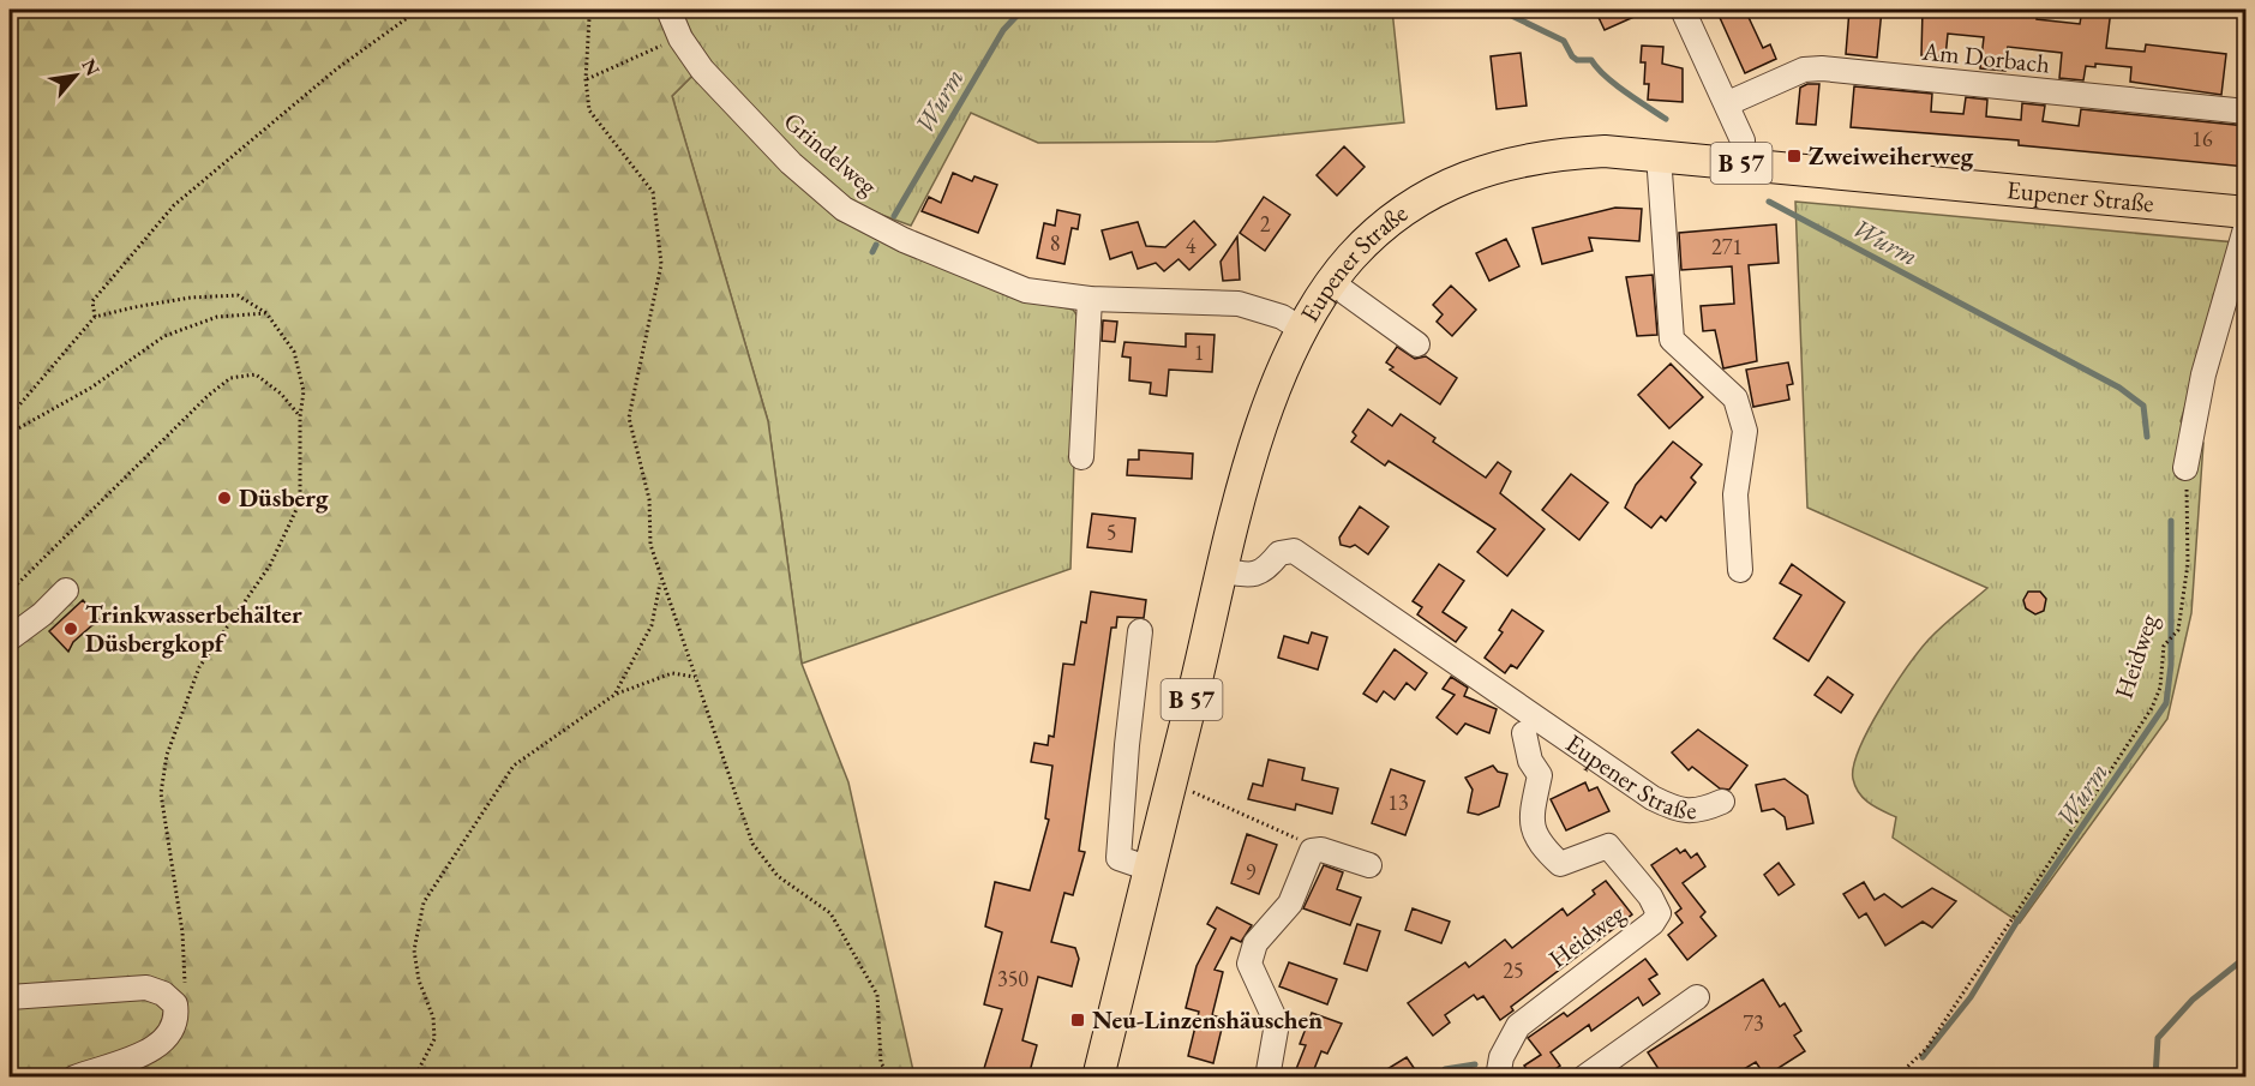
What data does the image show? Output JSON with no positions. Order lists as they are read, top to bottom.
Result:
{
  "streets": {
    "main road": ["B 57", "Eupener Straße"],
    "street": ["Am Dorbach", "Grindelweg", "Heidweg"]
  },
  "crossings": [
    ["Grindelweg", "Eupener Straße"]
  ],
  "water": ["Wurm"],
  "places": {
    "transit": ["Zweiweiherweg", "Neu-Linzenshäuschen"],
    "other": ["Düsberg", "Trinkwasserbehälter Düsbergkopf"]
  },
  "house_numbers": [
    "16",
    "2",
    "8",
    "4",
    "271",
    "1",
    "5",
    "13",
    "9",
    "25",
    "350",
    "73"
  ],
  "north": "top right"
}
